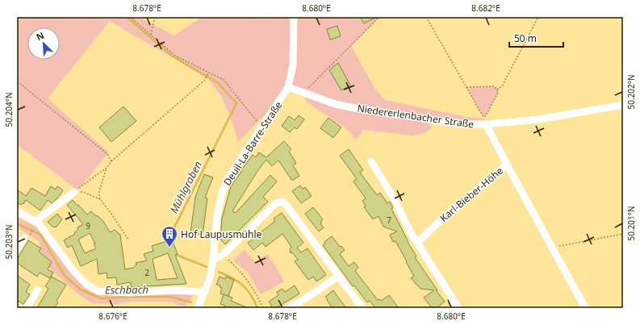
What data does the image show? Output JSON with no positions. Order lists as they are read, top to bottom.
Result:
{
  "streets": {
    "street": ["Niedererlenbacher Straße", "Deuil-La-Barre-Straße", "Karl-Bieber-Höhe"]
  },
  "crossings": [
    ["Niedererlenbacher Straße", "Deuil-La-Barre-Straße"],
    ["Niedererlenbacher Straße", "Karl-Bieber-Höhe"]
  ],
  "water": ["Mühlgraben", "Eschbach"],
  "places": {
    "building": ["Hof Laupusmühle"]
  },
  "house_numbers": ["7", "9", "2"],
  "scale_bar": "50 m",
  "north": "top left",
  "coordinates": [
    "8.678°E",
    "8.680°E",
    "8.682°E",
    "50.202°N",
    "50.204°N",
    "50.201°N",
    "50.203°N",
    "8.676°E"
  ]
}
